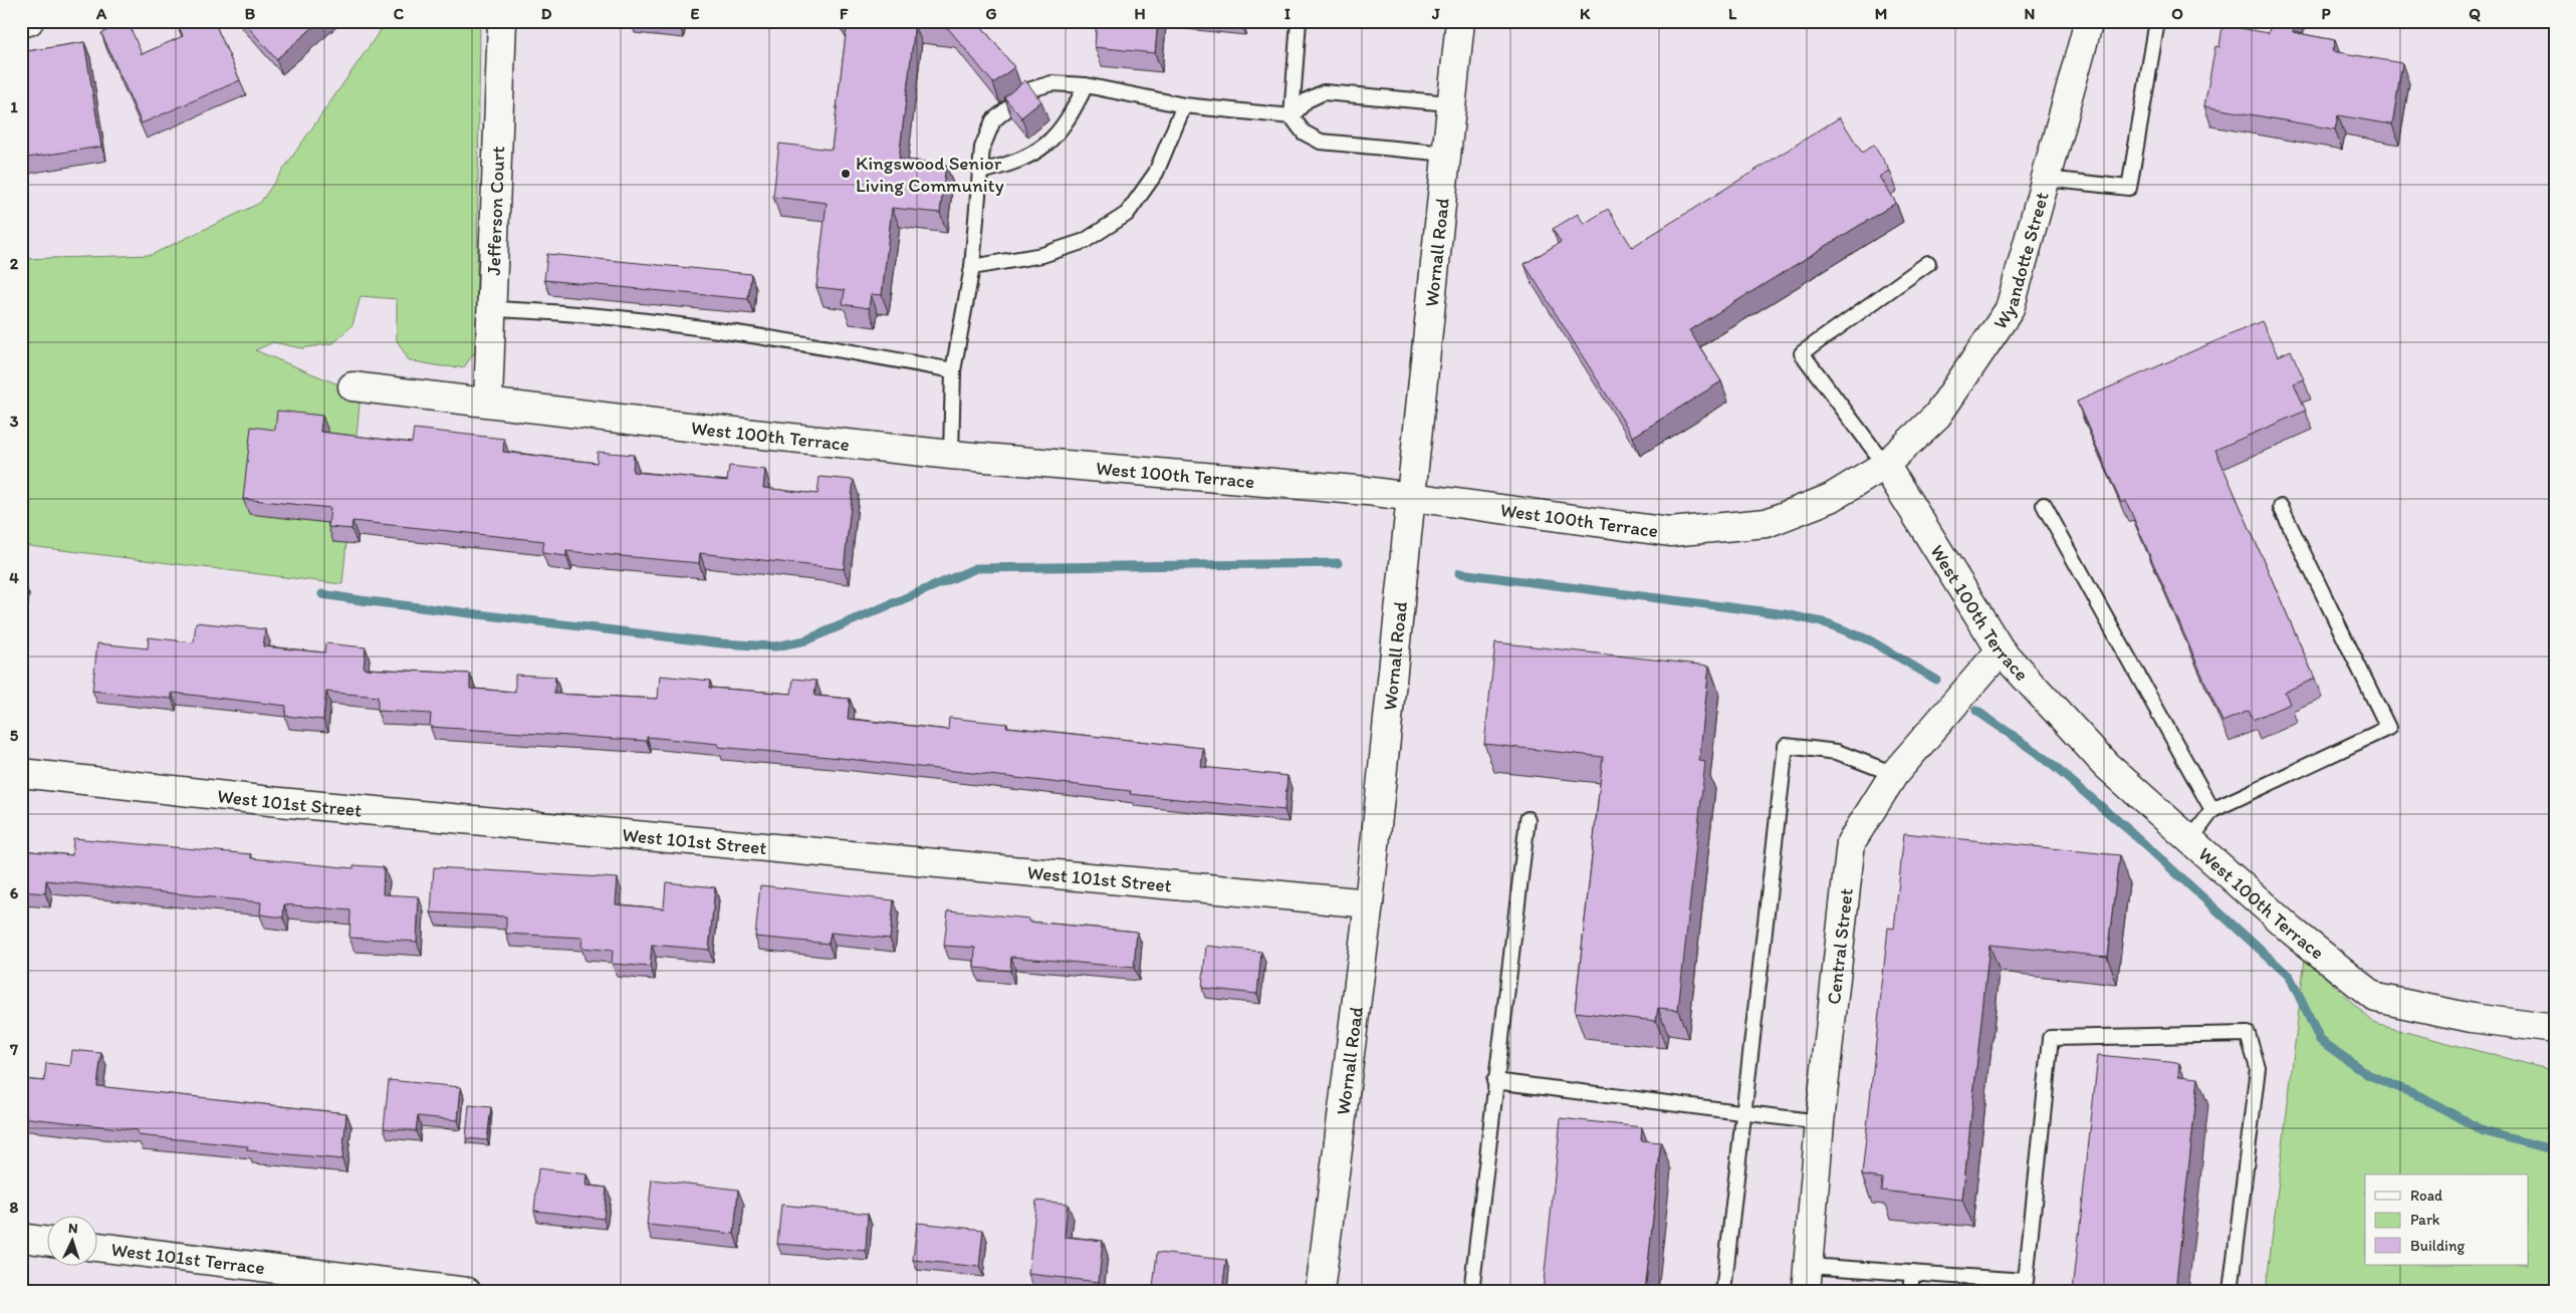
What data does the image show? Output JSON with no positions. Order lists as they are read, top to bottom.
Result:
{
  "streets": {
    "street": [
      "Jefferson Court",
      "Wornall Road",
      "Wyandotte Street",
      "West 100th Terrace",
      "West 101st Street",
      "Central Street",
      "West 101st Terrace"
    ]
  },
  "crossings": [
    ["Jefferson Court", "West 100th Terrace"],
    ["Wornall Road", "West 100th Terrace"],
    ["Wornall Road", "West 101st Street"],
    ["Wyandotte Street", "West 100th Terrace"],
    ["West 100th Terrace", "Central Street"]
  ],
  "places": ["Kingswood Senior Living Community"],
  "legend": ["Road", "Park", "Building"],
  "north": "top",
  "grid": {
    "columns": [
      "A",
      "B",
      "C",
      "D",
      "E",
      "F",
      "G",
      "H",
      "I",
      "J",
      "K",
      "L",
      "M",
      "N",
      "O",
      "P",
      "Q"
    ],
    "rows": [
      "1",
      "2",
      "3",
      "4",
      "5",
      "6",
      "7",
      "8"
    ]
  }
}
